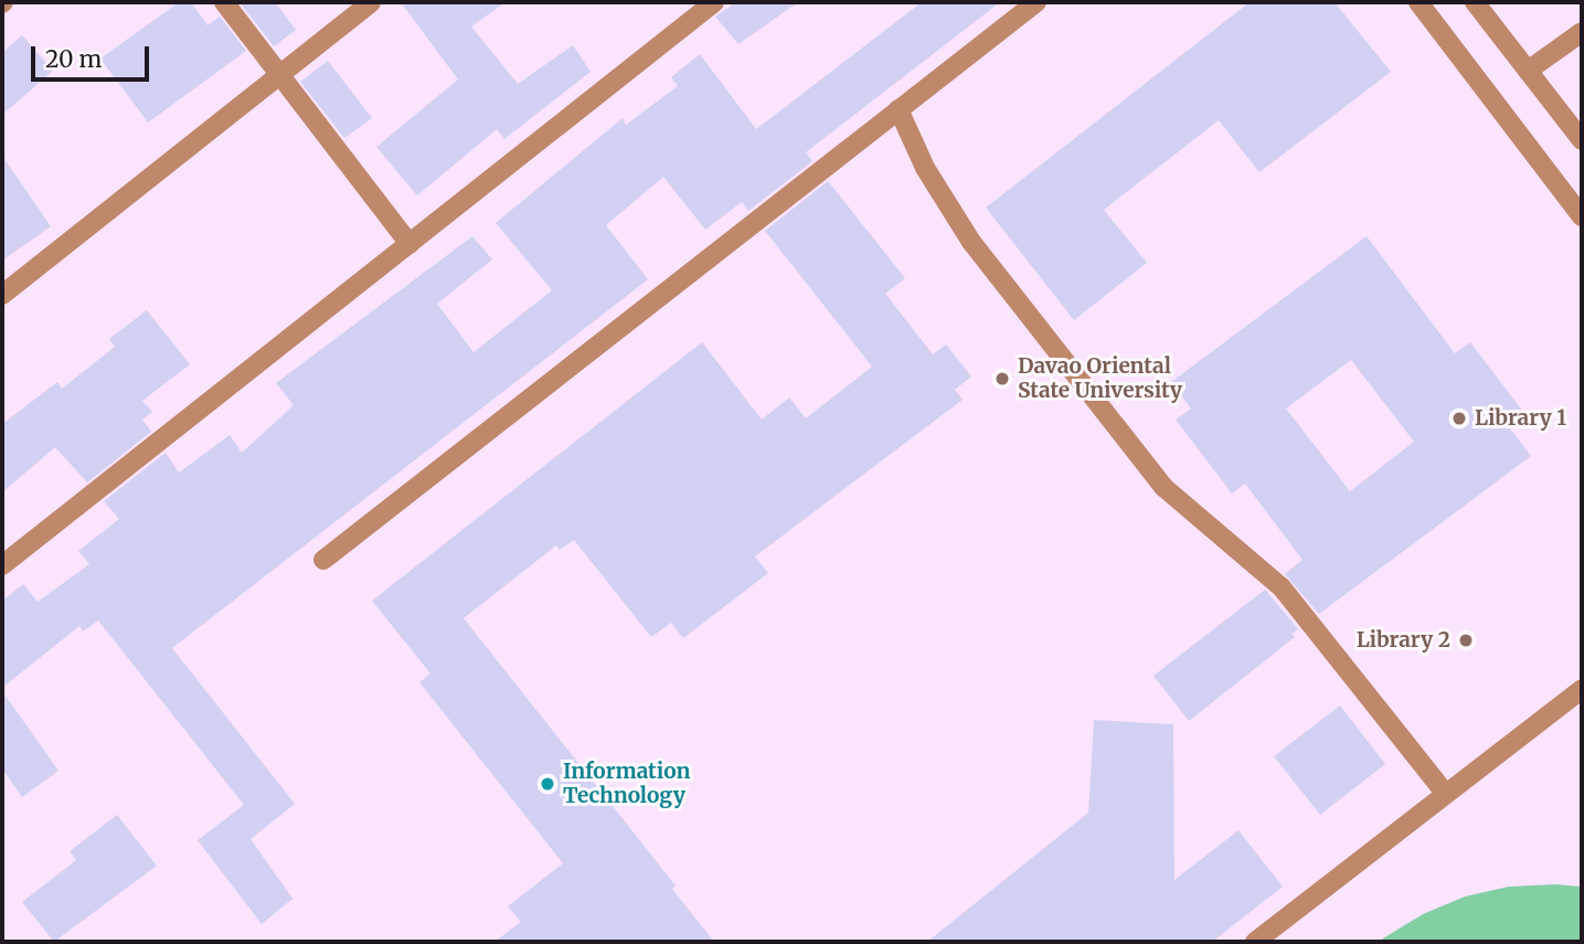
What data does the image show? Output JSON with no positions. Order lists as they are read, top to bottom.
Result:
{
  "places": [
    "Davao Oriental State University",
    "Library 1",
    "Library 2",
    "Information Technology"
  ],
  "scale_bar": "20 m"
}
